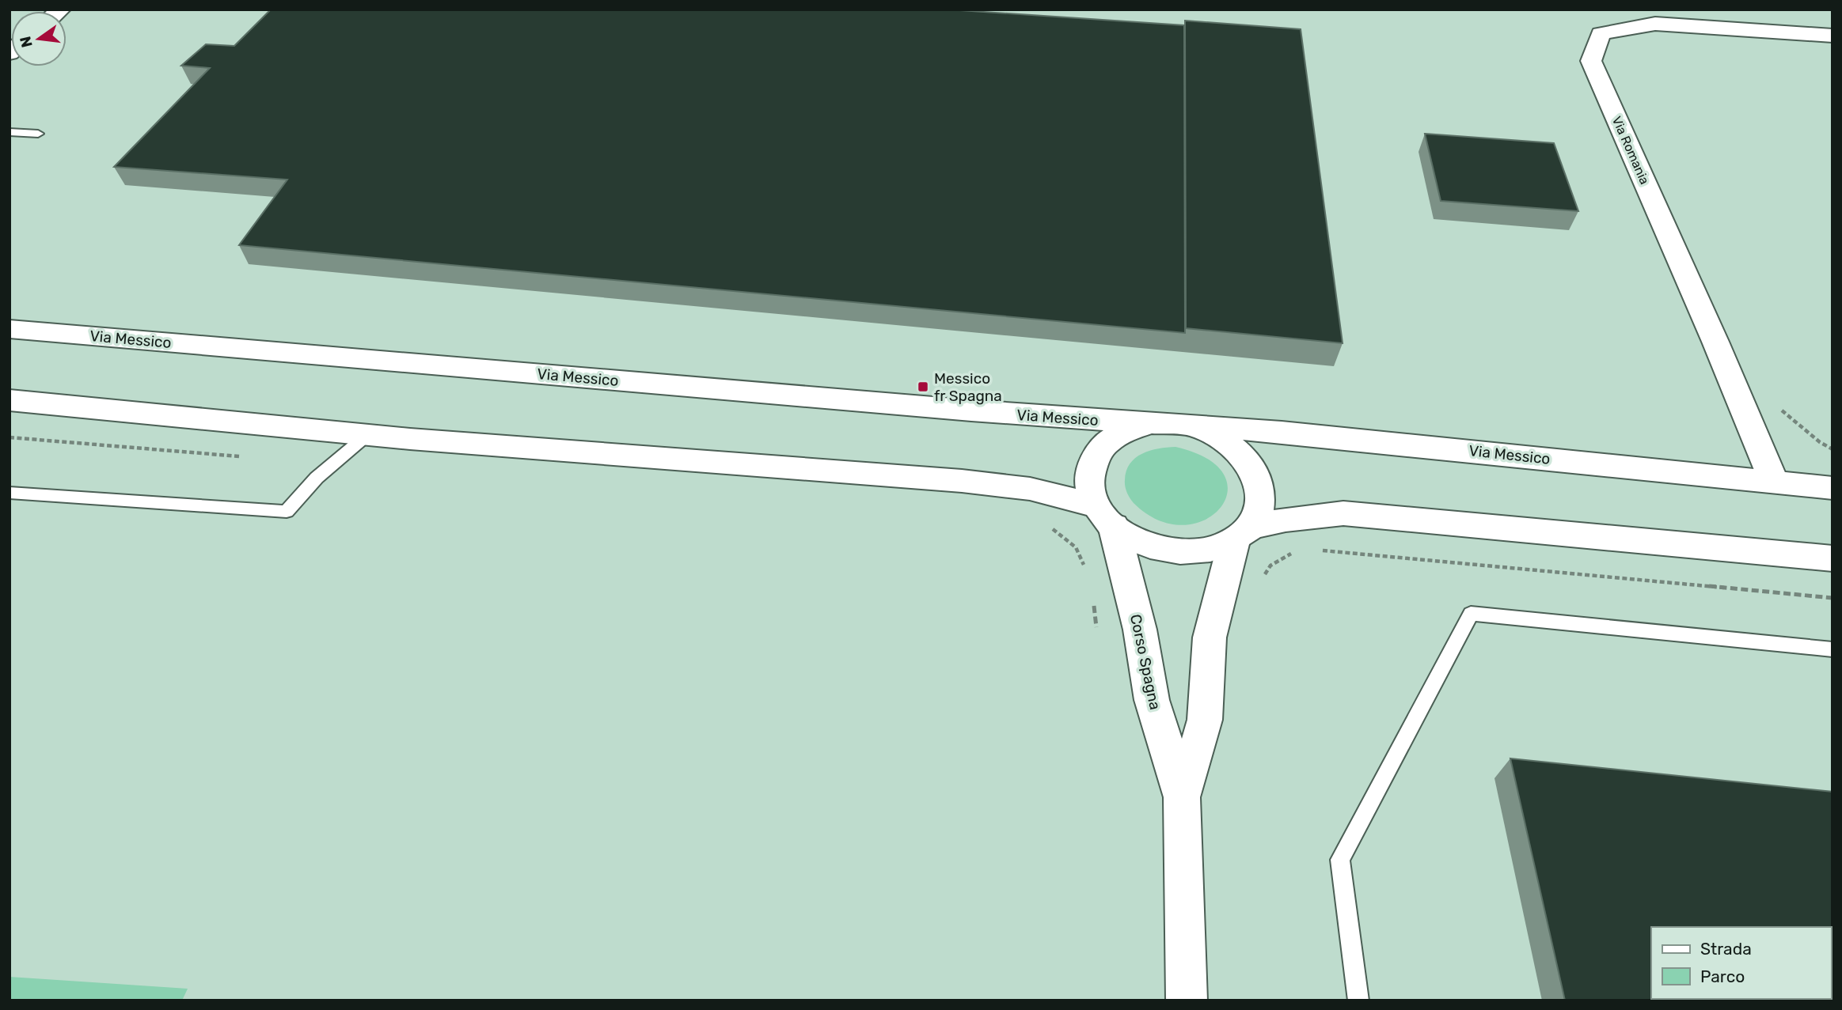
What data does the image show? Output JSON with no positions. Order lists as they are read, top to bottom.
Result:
{
  "streets": {
    "street": ["Via Romania", "Via Messico", "Corso Spagna"]
  },
  "crossings": [
    ["Via Romania", "Via Messico"],
    ["Via Messico", "Corso Spagna"]
  ],
  "places": {
    "transit": ["Messico fr Spagna"]
  },
  "legend": ["Strada", "Parco"],
  "north": "left"
}
